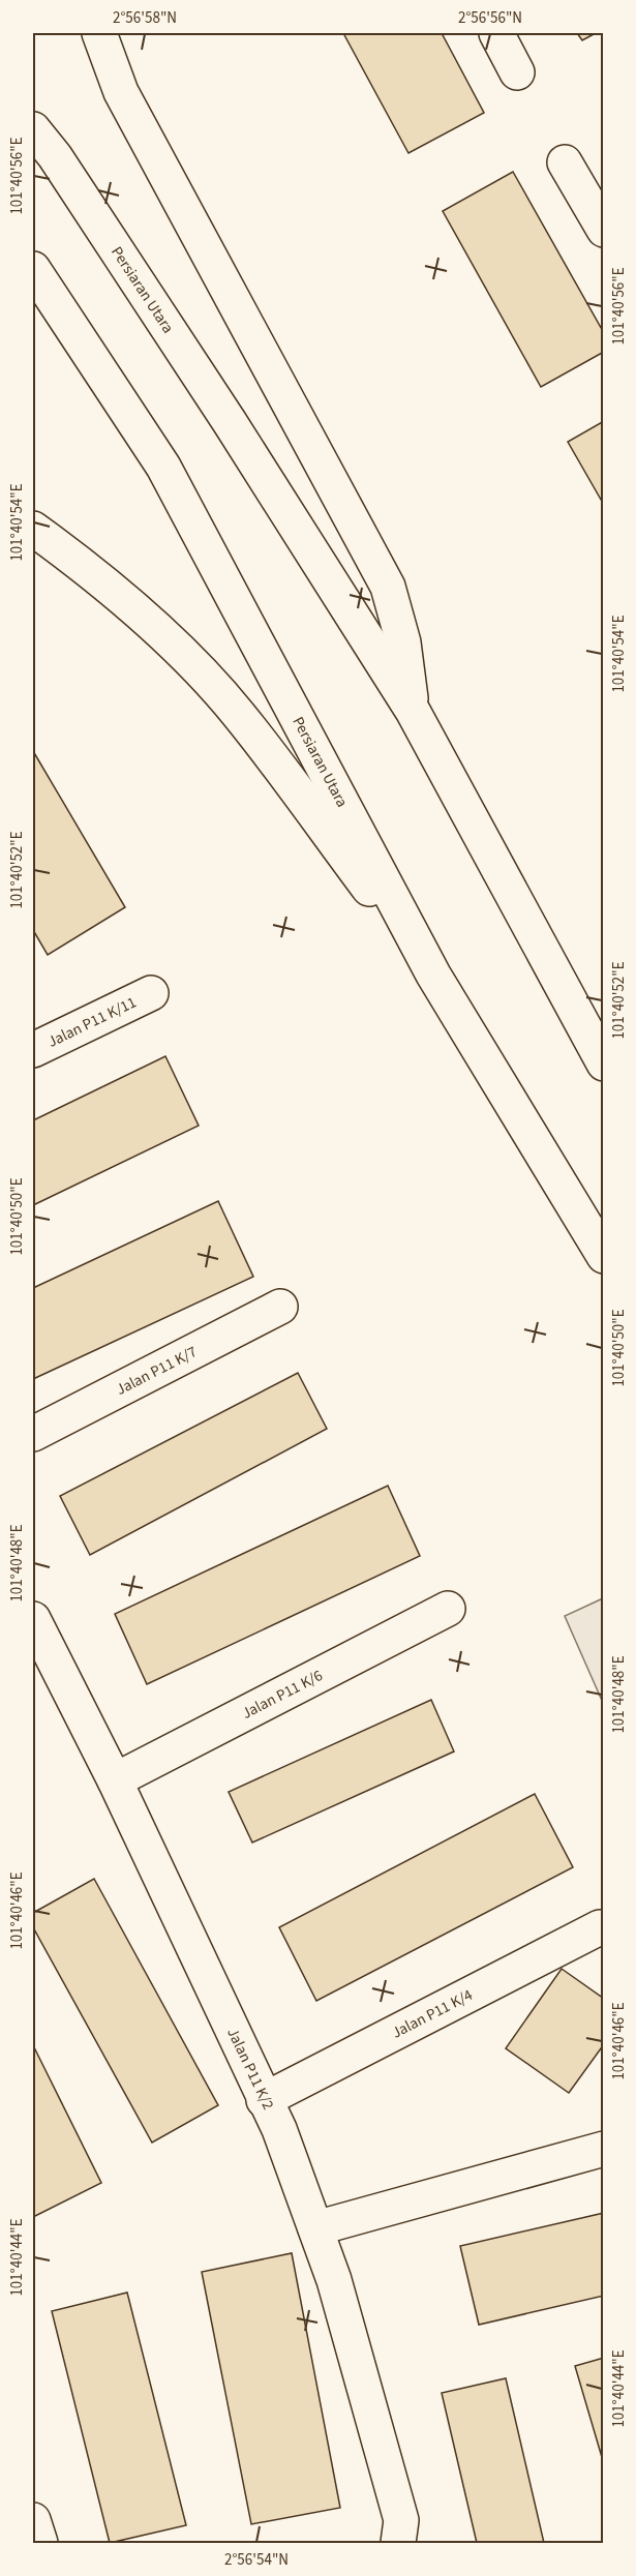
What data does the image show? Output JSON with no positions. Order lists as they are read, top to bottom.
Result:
{
  "streets": {
    "main road": [
      "Persiaran Utara",
      "Jalan P11 K/11",
      "Jalan P11 K/7",
      "Jalan P11 K/6",
      "Jalan P11 K/4",
      "Jalan P11 K/2"
    ]
  },
  "crossings": [
    ["Jalan P11 K/6", "Jalan P11 K/2"],
    ["Jalan P11 K/4", "Jalan P11 K/2"]
  ],
  "coordinates": [
    "2°56'58\"N",
    "2°56'56\"N",
    "101°40'56\"E",
    "101°40'54\"E",
    "101°40'52\"E",
    "101°40'50\"E",
    "101°40'48\"E",
    "101°40'46\"E",
    "101°40'44\"E",
    "2°56'54\"N"
  ]
}
